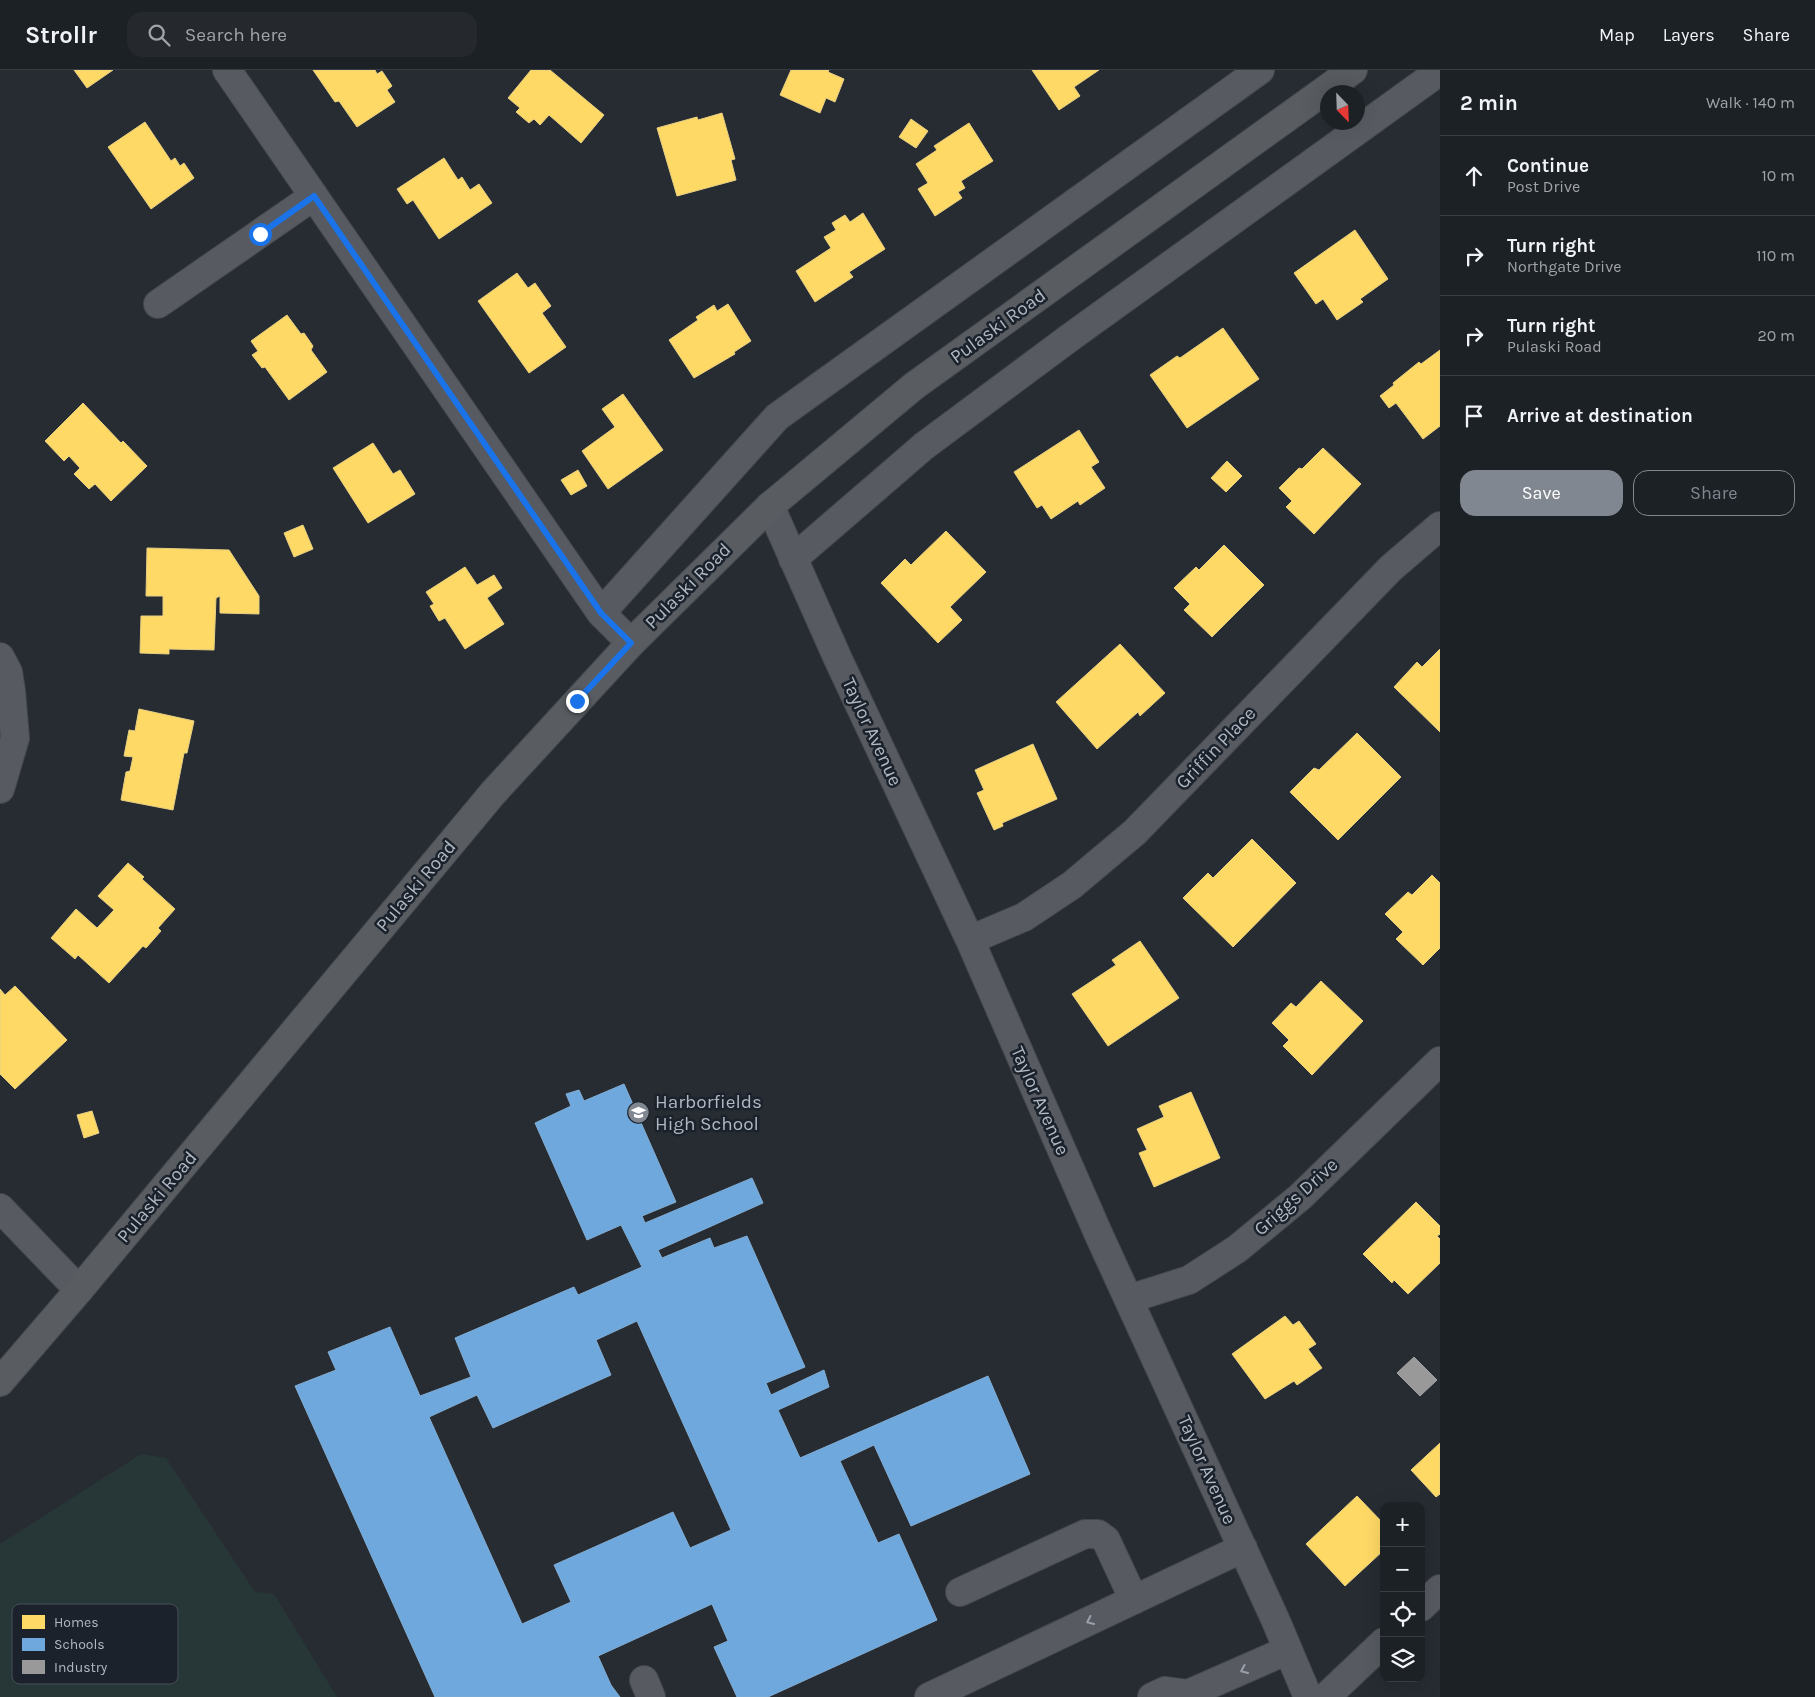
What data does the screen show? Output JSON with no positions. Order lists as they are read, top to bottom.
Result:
{
  "streets": {
    "main road": ["Pulaski Road"],
    "street": ["Taylor Avenue", "Griffin Place", "Griggs Drive"]
  },
  "crossings": [
    ["Pulaski Road", "Taylor Avenue"],
    ["Taylor Avenue", "Griffin Place"],
    ["Taylor Avenue", "Griggs Drive"]
  ],
  "places": {
    "school or university": ["Harborfields High School"]
  },
  "legend": ["Homes", "Schools", "Industry"],
  "north": "bottom right",
  "page": {
    "header": "Strollr",
    "search": "Search here",
    "nav": ["Map", "Layers", "Share"],
    "heading": ["2 min", "Walk · 140 m"],
    "list": [
      ["Continue", "Post Drive", "10 m"],
      ["Turn right", "Northgate Drive", "110 m"],
      ["Turn right", "Pulaski Road", "20 m"],
      "Arrive at destination"
    ],
    "buttons": ["Save", "Share"],
    "map_buttons": ["+", "−"]
  }
}
